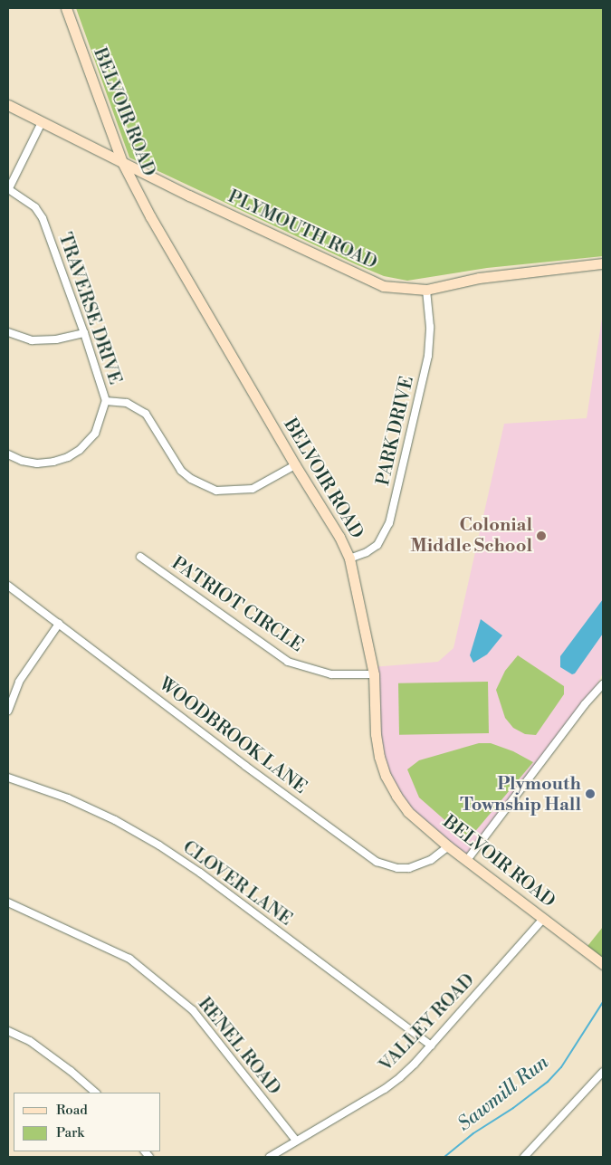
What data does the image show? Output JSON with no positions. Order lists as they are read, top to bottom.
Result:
{
  "streets": {
    "street": [
      "BELVOIR ROAD",
      "PLYMOUTH ROAD",
      "TRAVERSE DRIVE",
      "PARK DRIVE",
      "PATRIOT CIRCLE",
      "WOODBROOK LANE",
      "CLOVER LANE",
      "VALLEY ROAD",
      "RENEL ROAD"
    ]
  },
  "crossings": [
    ["BELVOIR ROAD", "PLYMOUTH ROAD"],
    ["BELVOIR ROAD", "PARK DRIVE"],
    ["BELVOIR ROAD", "PATRIOT CIRCLE"],
    ["BELVOIR ROAD", "WOODBROOK LANE"],
    ["BELVOIR ROAD", "VALLEY ROAD"],
    ["PLYMOUTH ROAD", "PARK DRIVE"],
    ["CLOVER LANE", "VALLEY ROAD"],
    ["VALLEY ROAD", "RENEL ROAD"]
  ],
  "water": ["Sawmill Run"],
  "places": ["Colonial Middle School", "Plymouth Township Hall"],
  "legend": ["Road", "Park"]
}
